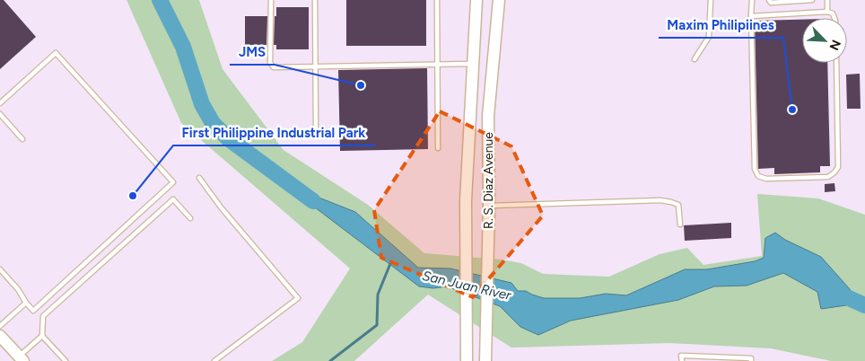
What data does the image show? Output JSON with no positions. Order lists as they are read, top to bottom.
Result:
{
  "streets": {
    "street": ["R. S. Diaz Avenue"]
  },
  "water": ["San Juan River"],
  "places": ["JMS", "Maxim Philipiines", "First Philippine Industrial Park"],
  "north": "bottom right"
}
